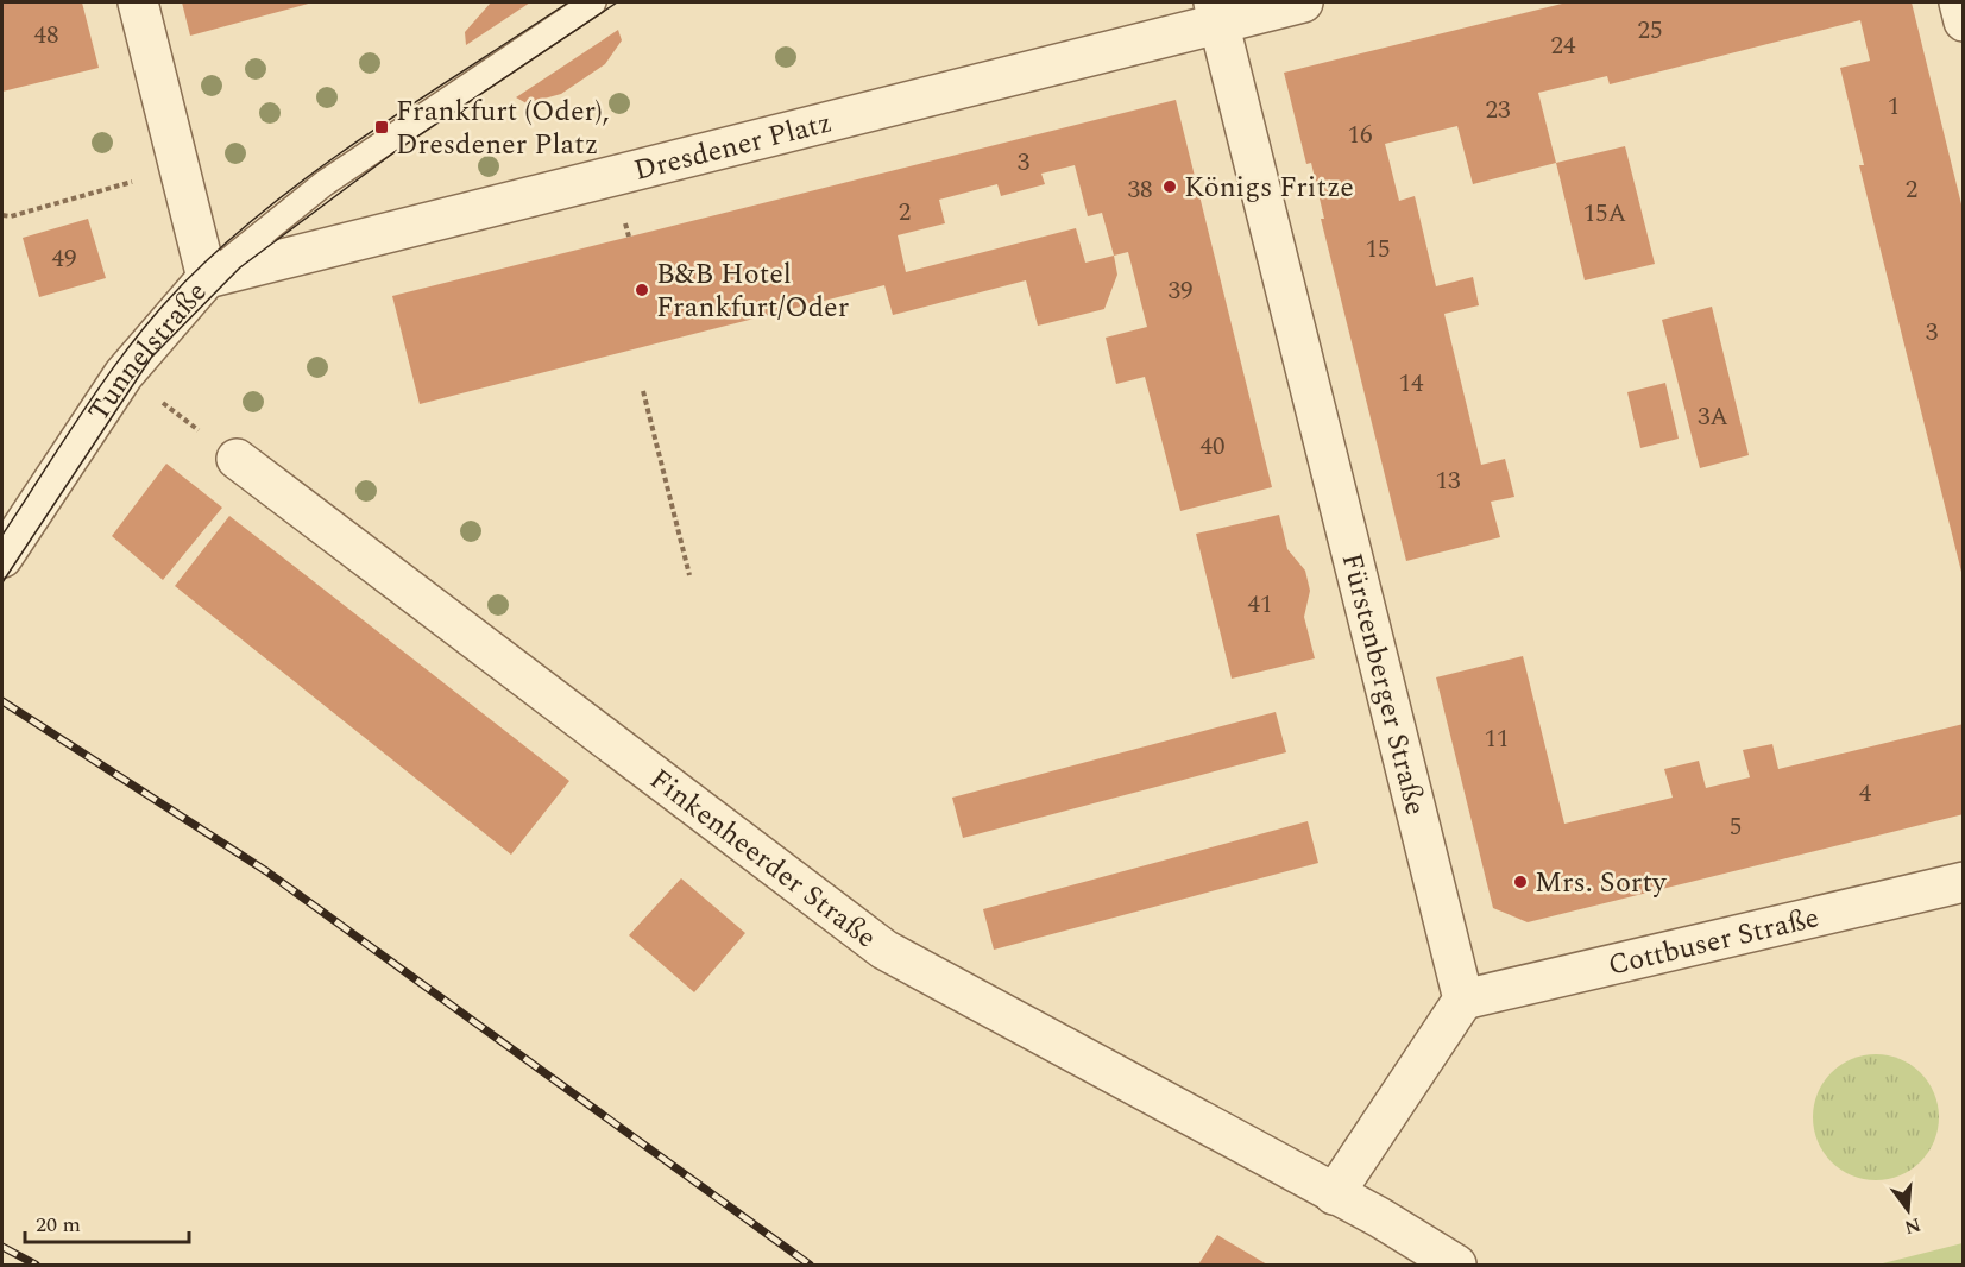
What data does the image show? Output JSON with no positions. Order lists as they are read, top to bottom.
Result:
{
  "streets": {
    "street": [
      "Dresdener Platz",
      "Tunnelstraße",
      "Fürstenberger Straße",
      "Finkenheerder Straße",
      "Cottbuser Straße"
    ]
  },
  "crossings": [
    ["Dresdener Platz", "Tunnelstraße"],
    ["Dresdener Platz", "Fürstenberger Straße"],
    ["Fürstenberger Straße", "Cottbuser Straße"]
  ],
  "places": {
    "transit": ["Frankfurt (Oder), Dresdener Platz"],
    "other": ["Königs Fritze", "B&B Hotel Frankfurt/Oder", "Mrs. Sorty"]
  },
  "house_numbers": [
    "25",
    "48",
    "24",
    "1",
    "23",
    "16",
    "3",
    "38",
    "2",
    "2",
    "15A",
    "15",
    "49",
    "39",
    "3",
    "14",
    "3A",
    "40",
    "13",
    "41",
    "11",
    "4",
    "5"
  ],
  "scale_bar": "20 m",
  "north": "bottom"
}
